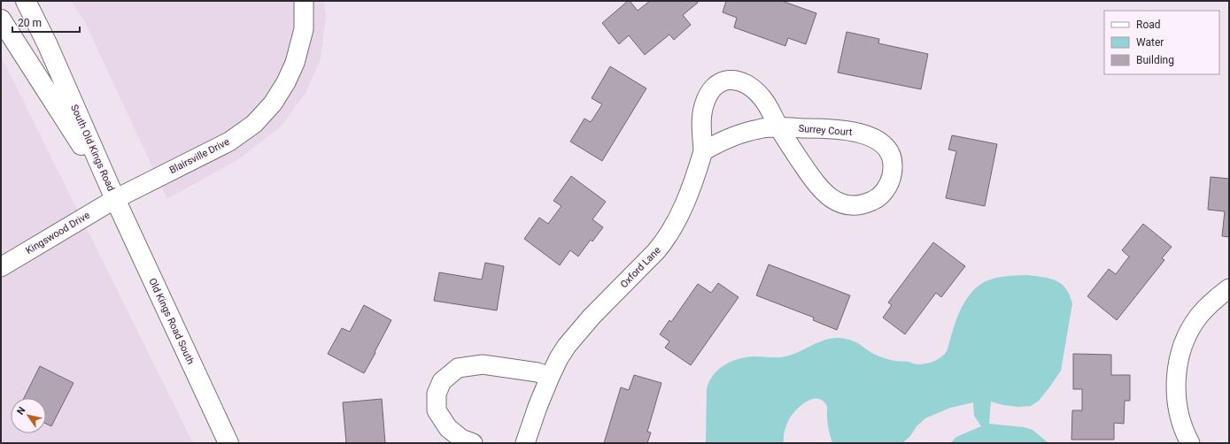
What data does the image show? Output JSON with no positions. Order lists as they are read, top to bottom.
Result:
{
  "streets": {
    "street": [
      "Surrey Court",
      "South Old Kings Road",
      "Blairsville Drive",
      "Kingswood Drive",
      "Oxford Lane",
      "Old Kings Road South"
    ]
  },
  "crossings": [
    ["Surrey Court", "Oxford Lane"],
    ["South Old Kings Road", "Blairsville Drive"],
    ["South Old Kings Road", "Kingswood Drive"],
    ["South Old Kings Road", "Old Kings Road South"],
    ["Blairsville Drive", "Kingswood Drive"],
    ["Blairsville Drive", "Old Kings Road South"],
    ["Kingswood Drive", "Old Kings Road South"]
  ],
  "legend": ["Road", "Water", "Building"],
  "scale_bar": "20 m",
  "north": "top left"
}
